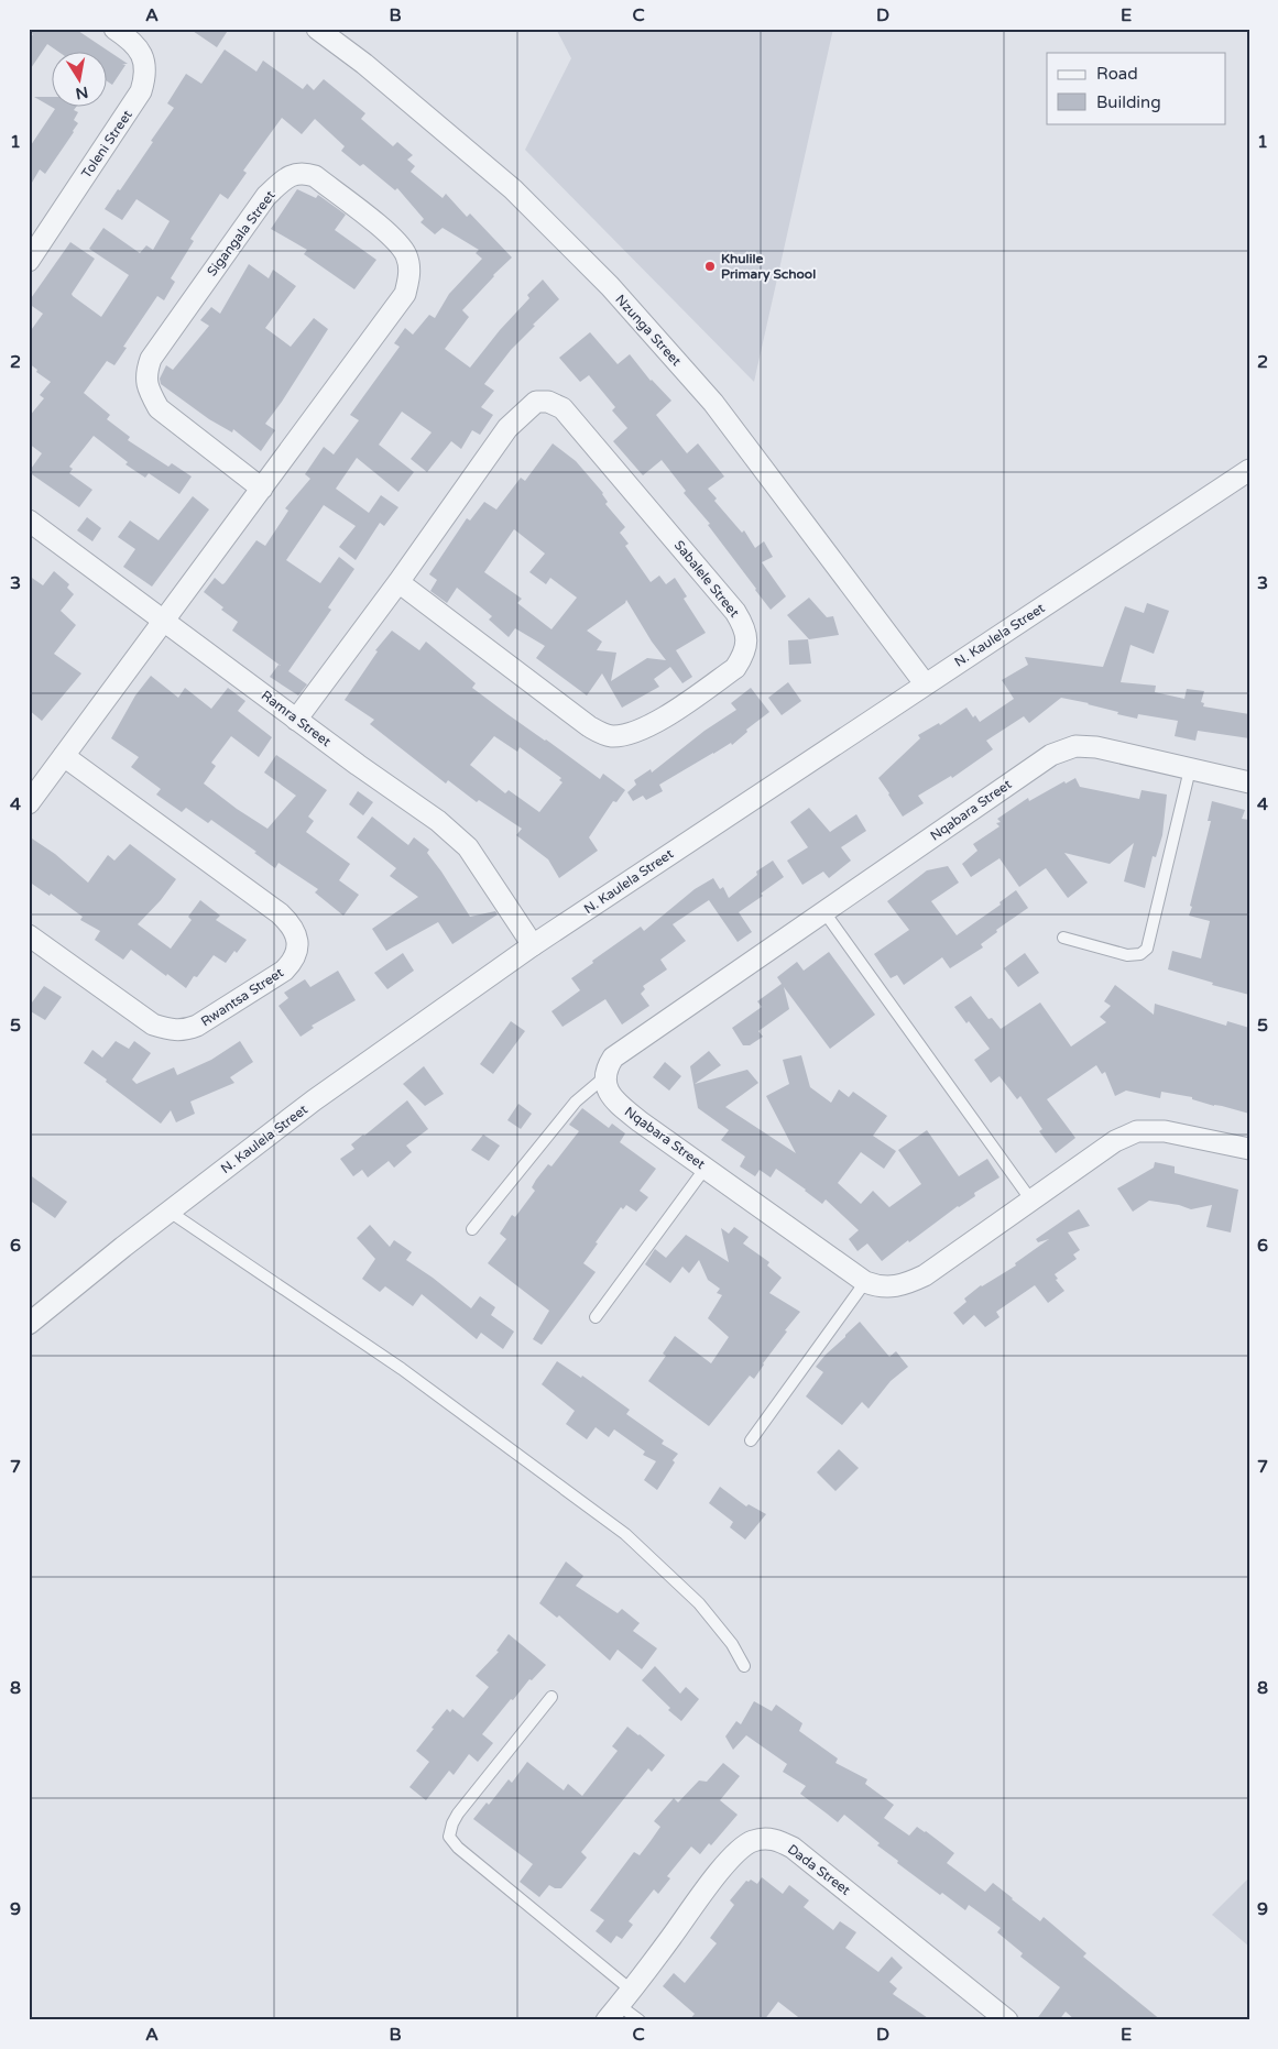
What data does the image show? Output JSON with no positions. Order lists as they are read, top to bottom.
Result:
{
  "streets": {
    "street": [
      "Toleni Street",
      "Sigangala Street",
      "Nzunga Street",
      "Sabalele Street",
      "N. Kaulela Street",
      "Ramra Street",
      "Nqabara Street",
      "Rwantsa Street",
      "Dada Street"
    ]
  },
  "crossings": [
    ["Sigangala Street", "Ramra Street"],
    ["Nzunga Street", "N. Kaulela Street"],
    ["Sabalele Street", "Ramra Street"],
    ["N. Kaulela Street", "Ramra Street"]
  ],
  "places": ["Khulile Primary School"],
  "legend": ["Road", "Building"],
  "north": "bottom",
  "grid": {
    "columns": [
      "A",
      "B",
      "C",
      "D",
      "E"
    ],
    "rows": [
      "1",
      "2",
      "3",
      "4",
      "5",
      "6",
      "7",
      "8",
      "9"
    ]
  }
}
